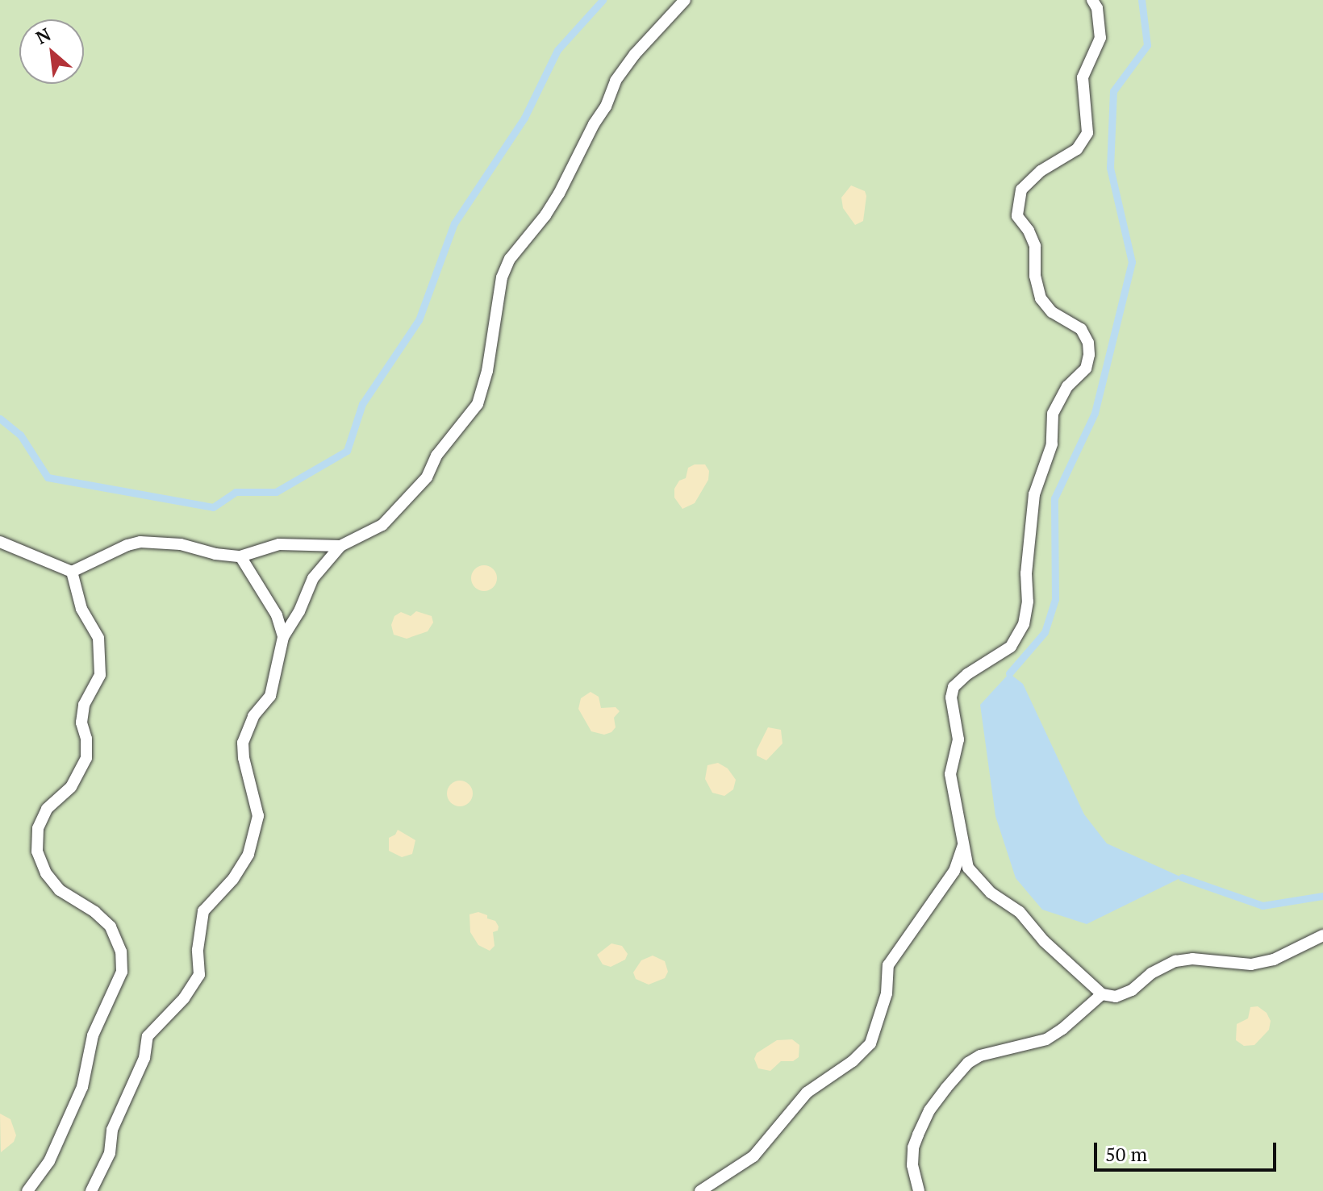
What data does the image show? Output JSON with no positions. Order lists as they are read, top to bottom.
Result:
{
  "scale_bar": "50 m",
  "north": "top left"
}
